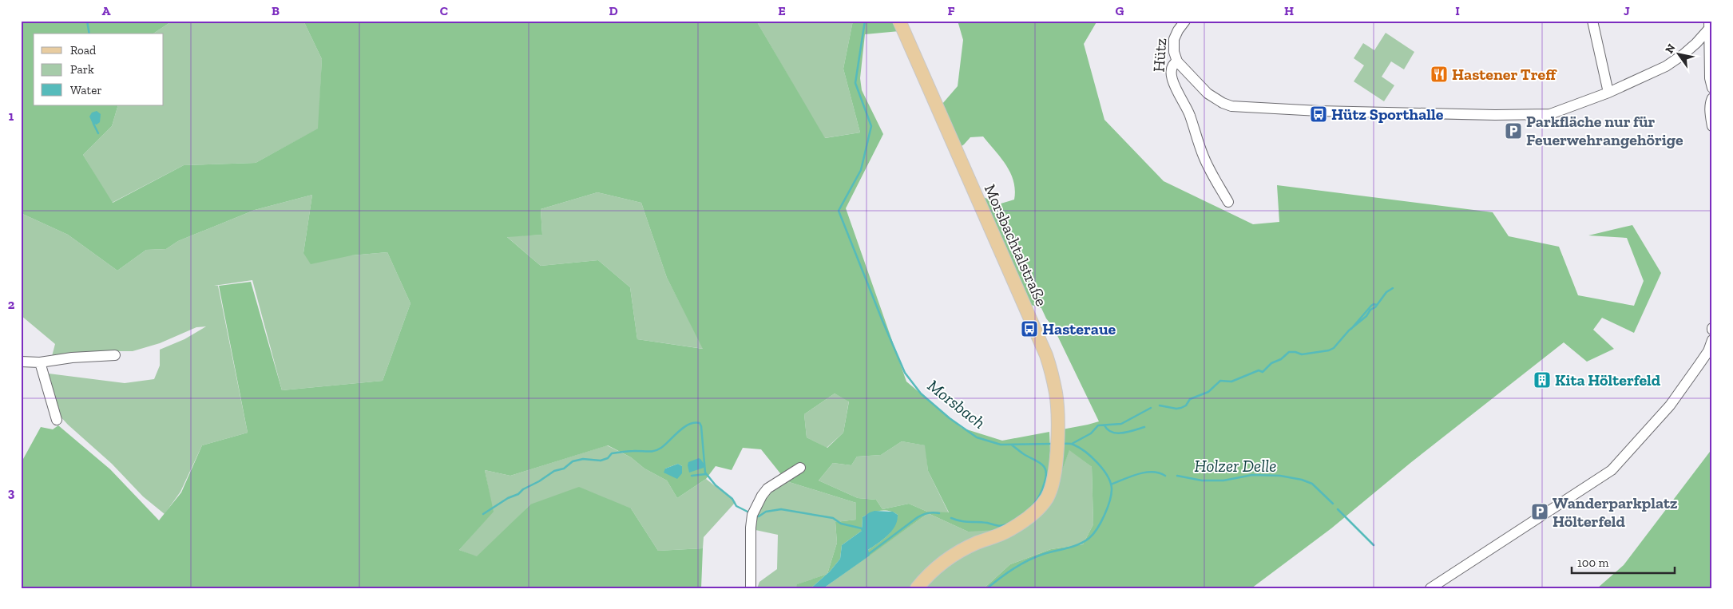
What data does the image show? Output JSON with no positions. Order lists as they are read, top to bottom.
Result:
{
  "streets": {
    "main road": ["Morsbachtalstraße"],
    "street": ["Hütz"]
  },
  "water": ["Morsbach", "Holzer Delle"],
  "places": {
    "restaurant": ["Hastener Treff"],
    "bus stop": ["Hütz Sporthalle", "Hasteraue"],
    "parking": ["Parkfläche nur für Feuerwehrangehörige", "Wanderparkplatz Hölterfeld"],
    "building": ["Kita Hölterfeld"]
  },
  "legend": ["Road", "Park", "Water"],
  "scale_bar": "100 m",
  "north": "top left",
  "grid": {
    "columns": [
      "A",
      "B",
      "C",
      "D",
      "E",
      "F",
      "G",
      "H",
      "I",
      "J"
    ],
    "rows": ["1", "2", "3"]
  }
}
